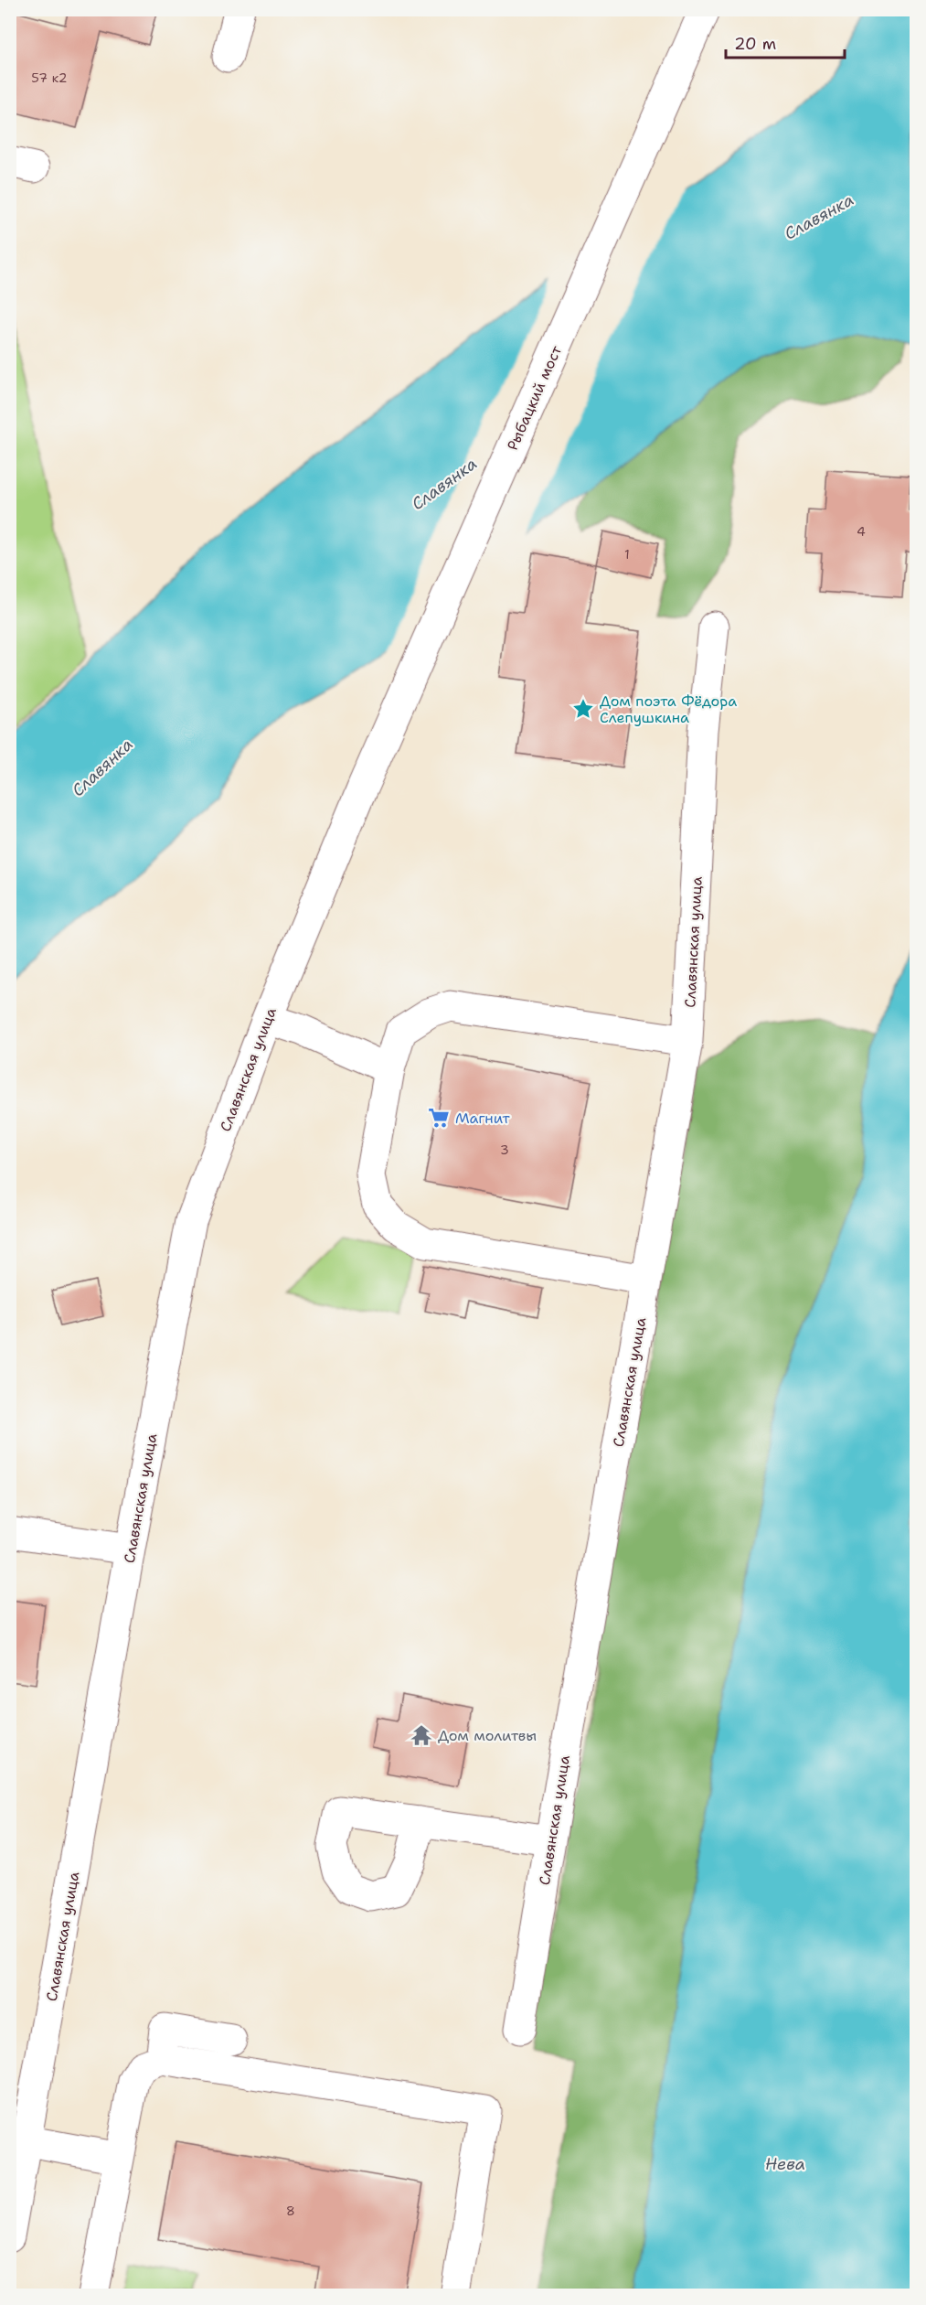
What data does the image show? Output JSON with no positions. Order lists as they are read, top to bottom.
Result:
{
  "streets": {
    "street": ["Рыбацкий мост", "Славянская улица"]
  },
  "crossings": [
    ["Рыбацкий мост", "Славянская улица"]
  ],
  "water": ["Славянка", "Нева"],
  "places": {
    "place": ["Дом поэта Фёдора Слепушкина"],
    "supermarket": ["Магнит"],
    "temple": ["Дом молитвы"]
  },
  "house_numbers": [
    "57 к2",
    "4",
    "1",
    "3",
    "8"
  ],
  "scale_bar": "20 m"
}
